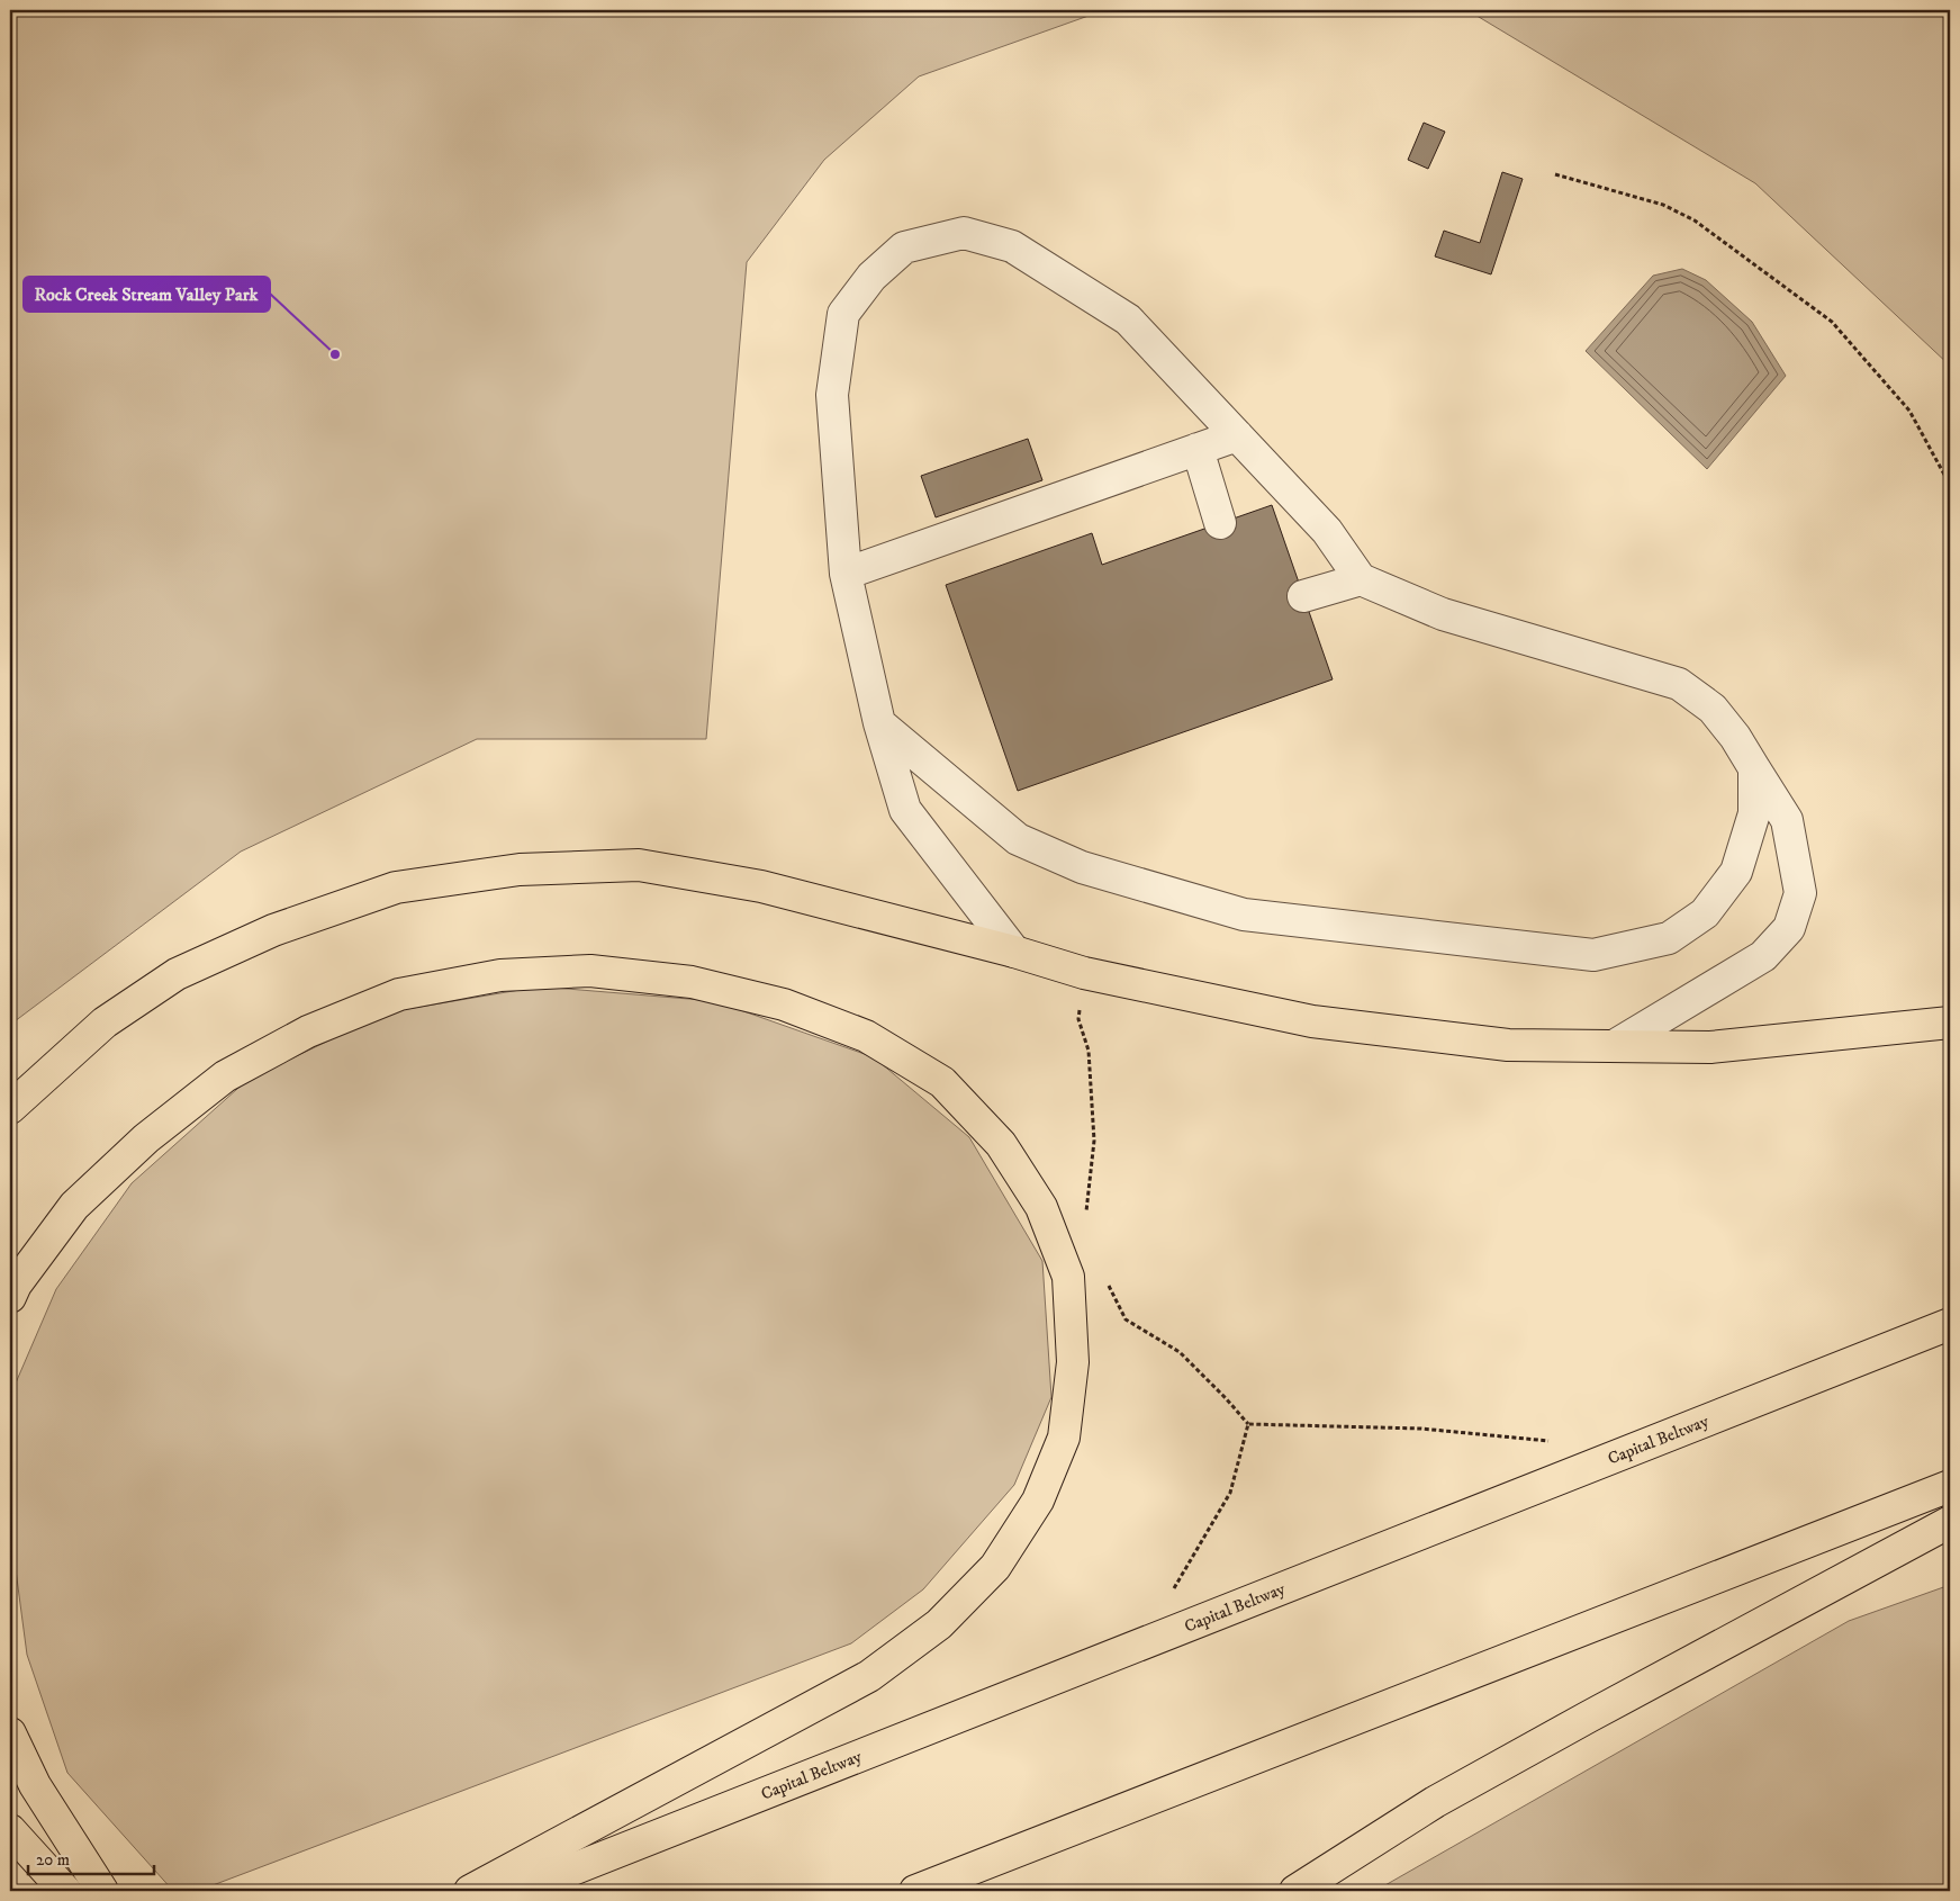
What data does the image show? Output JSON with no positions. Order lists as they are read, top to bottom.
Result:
{
  "streets": {
    "main road": ["Capital Beltway"]
  },
  "places": ["Rock Creek Stream Valley Park"],
  "scale_bar": "20 m"
}
